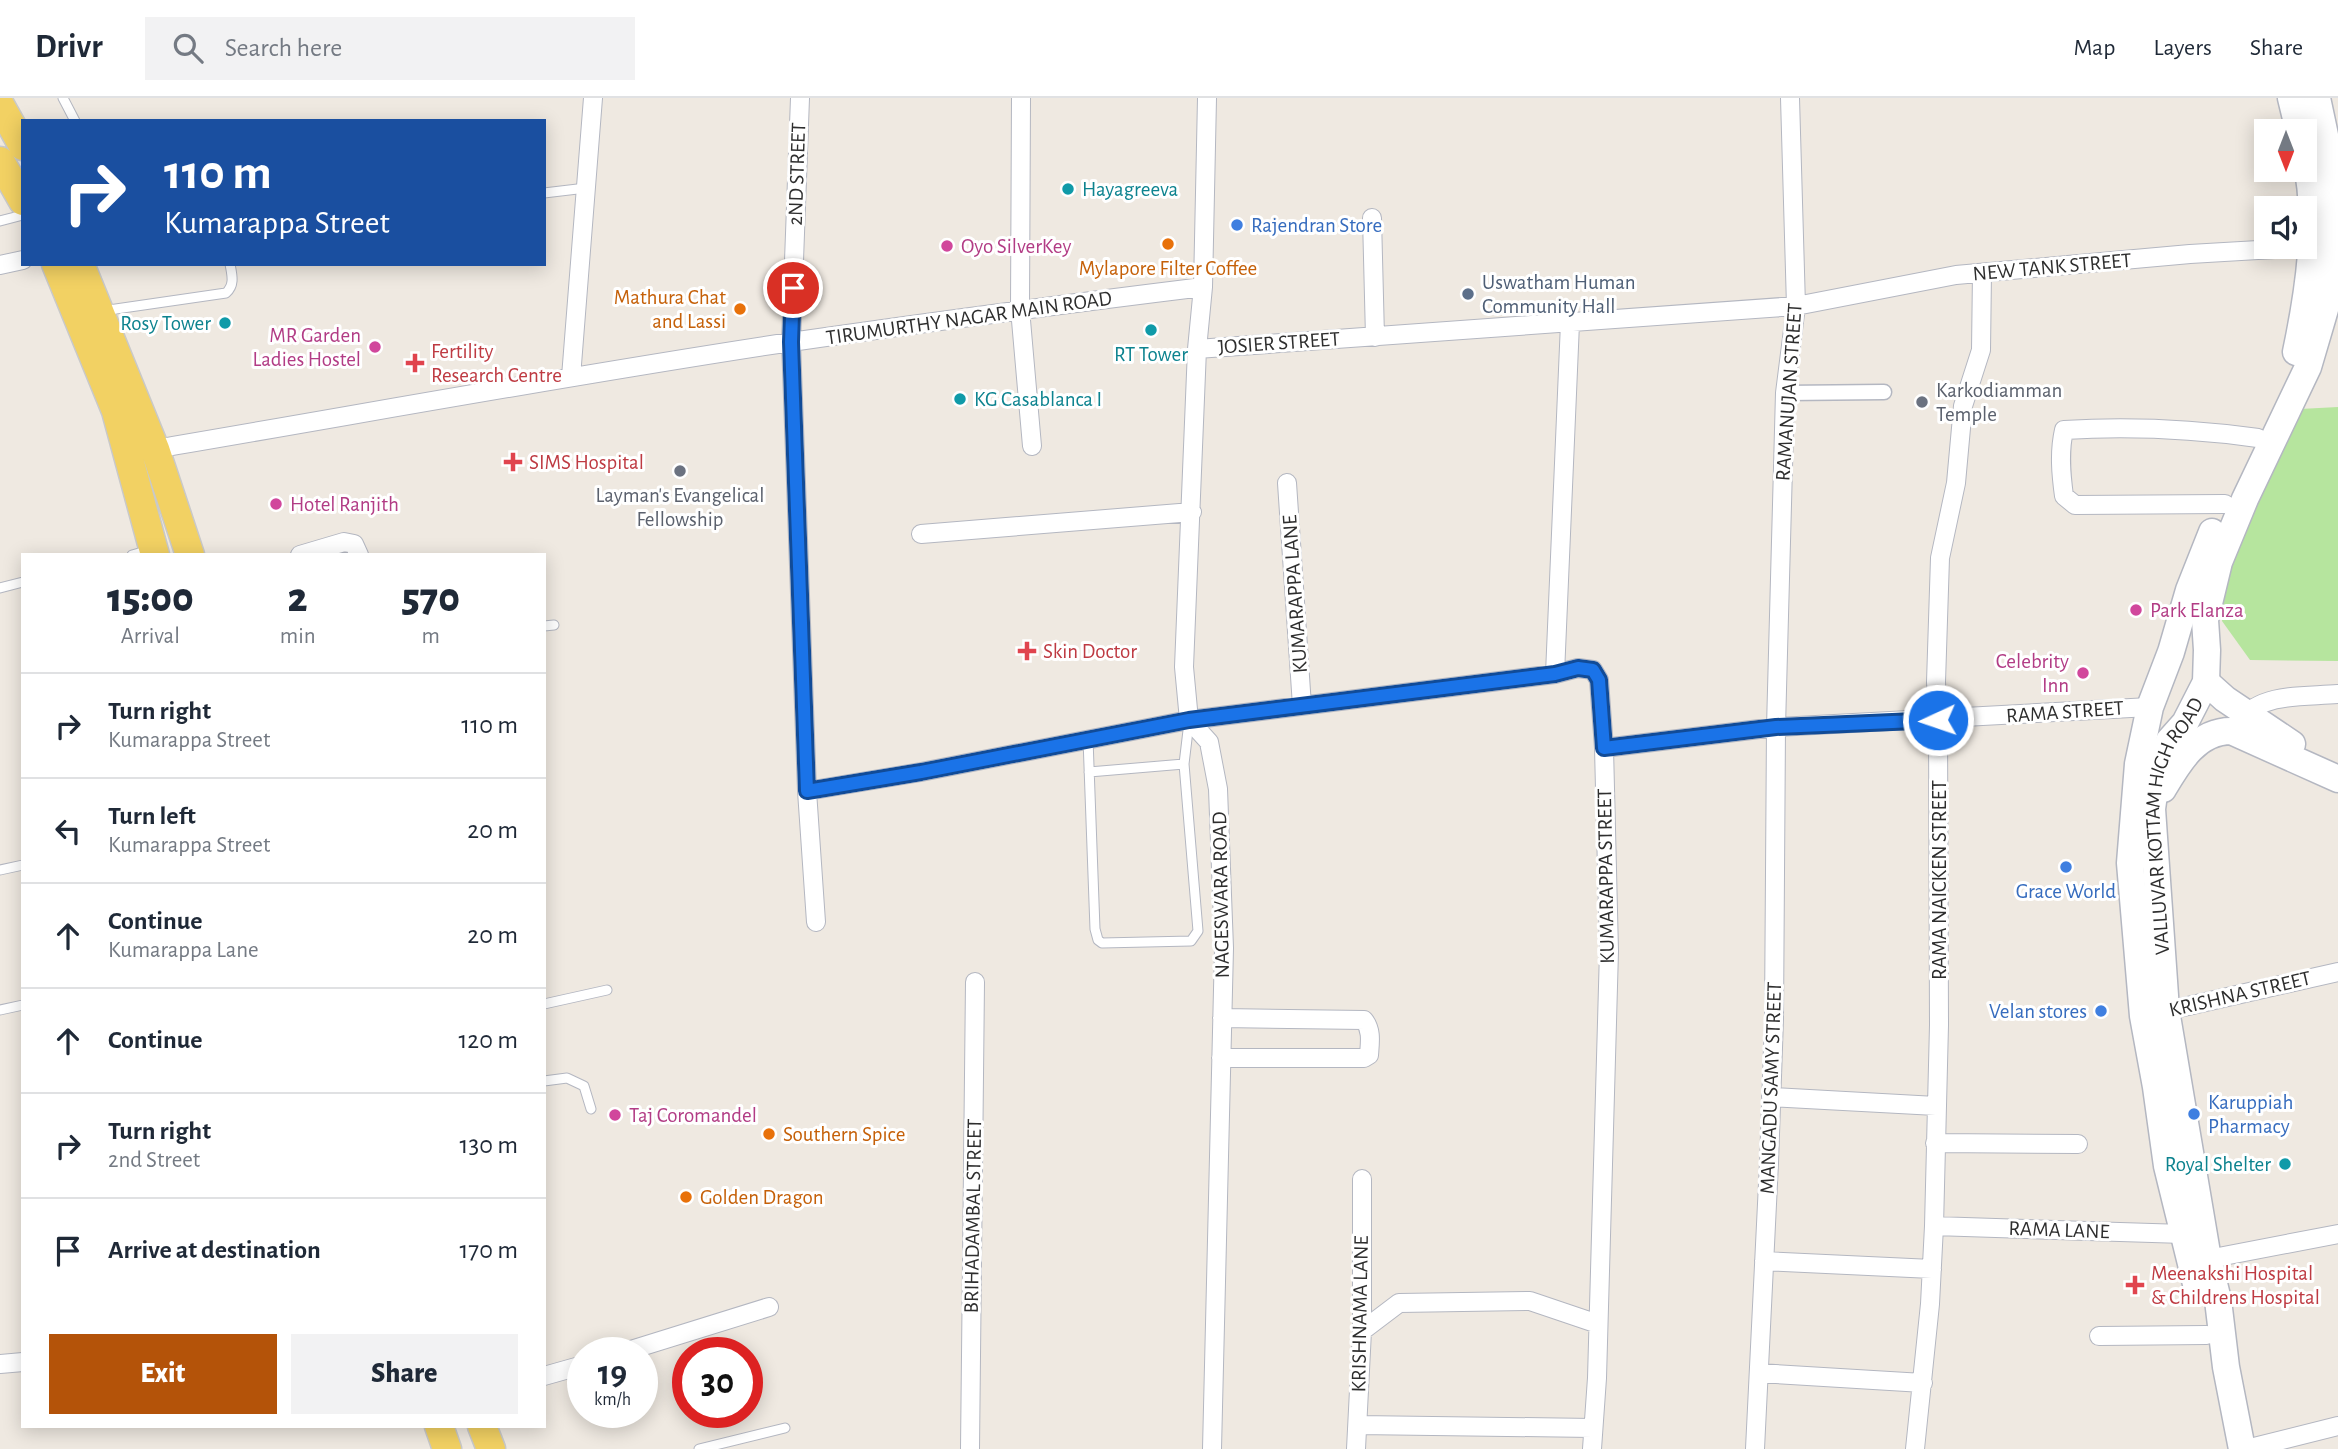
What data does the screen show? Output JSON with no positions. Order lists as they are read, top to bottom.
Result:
{
  "streets": {
    "main road": ["VALLUVAR KOTTAM HIGH ROAD"],
    "street": [
      "2ND STREET",
      "NEW TANK STREET",
      "TIRUMURTHY NAGAR MAIN ROAD",
      "JOSIER STREET",
      "RAMANUJAN STREET",
      "KUMARAPPA LANE",
      "RAMA STREET",
      "KUMARAPPA STREET",
      "RAMA NAICKEN STREET",
      "NAGESWARA ROAD",
      "KRISHNA STREET",
      "MANGADU SAMY STREET",
      "BRIHADAMBAL STREET",
      "RAMA LANE",
      "KRISHNAMA LANE"
    ]
  },
  "crossings": [
    ["2ND STREET", "TIRUMURTHY NAGAR MAIN ROAD"],
    ["NEW TANK STREET", "RAMANUJAN STREET"],
    ["NEW TANK STREET", "RAMA NAICKEN STREET"],
    ["TIRUMURTHY NAGAR MAIN ROAD", "JOSIER STREET"],
    ["RAMANUJAN STREET", "RAMA STREET"],
    ["RAMANUJAN STREET", "MANGADU SAMY STREET"],
    ["RAMA STREET", "VALLUVAR KOTTAM HIGH ROAD"],
    ["RAMA STREET", "KUMARAPPA STREET"],
    ["RAMA STREET", "RAMA NAICKEN STREET"],
    ["RAMA STREET", "MANGADU SAMY STREET"],
    ["VALLUVAR KOTTAM HIGH ROAD", "KRISHNA STREET"],
    ["VALLUVAR KOTTAM HIGH ROAD", "RAMA LANE"],
    ["RAMA NAICKEN STREET", "RAMA LANE"]
  ],
  "places": {
    "other": [
      "Hayagreeva",
      "Rajendran Store",
      "Mylapore Filter Coffee",
      "Oyo SilverKey",
      "Uswatham Human Community Hall",
      "Mathura Chat and Lassi",
      "Rosy Tower",
      "RT Tower",
      "MR Garden Ladies Hostel",
      "KG Casablanca I",
      "Karkodiamman Temple",
      "Layman's Evangelical Fellowship",
      "Hotel Ranjith",
      "Park Elanza",
      "Celebrity Inn",
      "Grace World",
      "Velan stores",
      "Karuppiah Pharmacy",
      "Taj Coromandel",
      "Southern Spice",
      "Royal Shelter",
      "Golden Dragon"
    ],
    "health": [
      "Fertility Research Centre",
      "SIMS Hospital",
      "Skin Doctor",
      "Meenakshi Hospital & Childrens Hospital"
    ]
  },
  "north": "bottom",
  "page": {
    "header": "Drivr",
    "search": "Search here",
    "nav": ["Map", "Layers", "Share"],
    "turn": ["110 m", "Kumarappa Street"],
    "eta": [
      "15:00",
      "Arrival",
      "2",
      "min",
      "570",
      "m"
    ],
    "list": [
      {
        "name": "Turn right",
        "note": "Kumarappa Street",
        "value": "110 m"
      },
      {
        "name": "Turn left",
        "note": "Kumarappa Street",
        "value": "20 m"
      },
      {
        "name": "Continue",
        "note": "Kumarappa Lane",
        "value": "20 m"
      },
      {
        "name": "Continue",
        "value": "120 m"
      },
      {
        "name": "Turn right",
        "note": "2nd Street",
        "value": "130 m"
      },
      {
        "name": "Arrive at destination",
        "value": "170 m"
      }
    ],
    "buttons": ["Exit", "Share"],
    "speed": "19 km/h",
    "limit": "30"
  }
}
